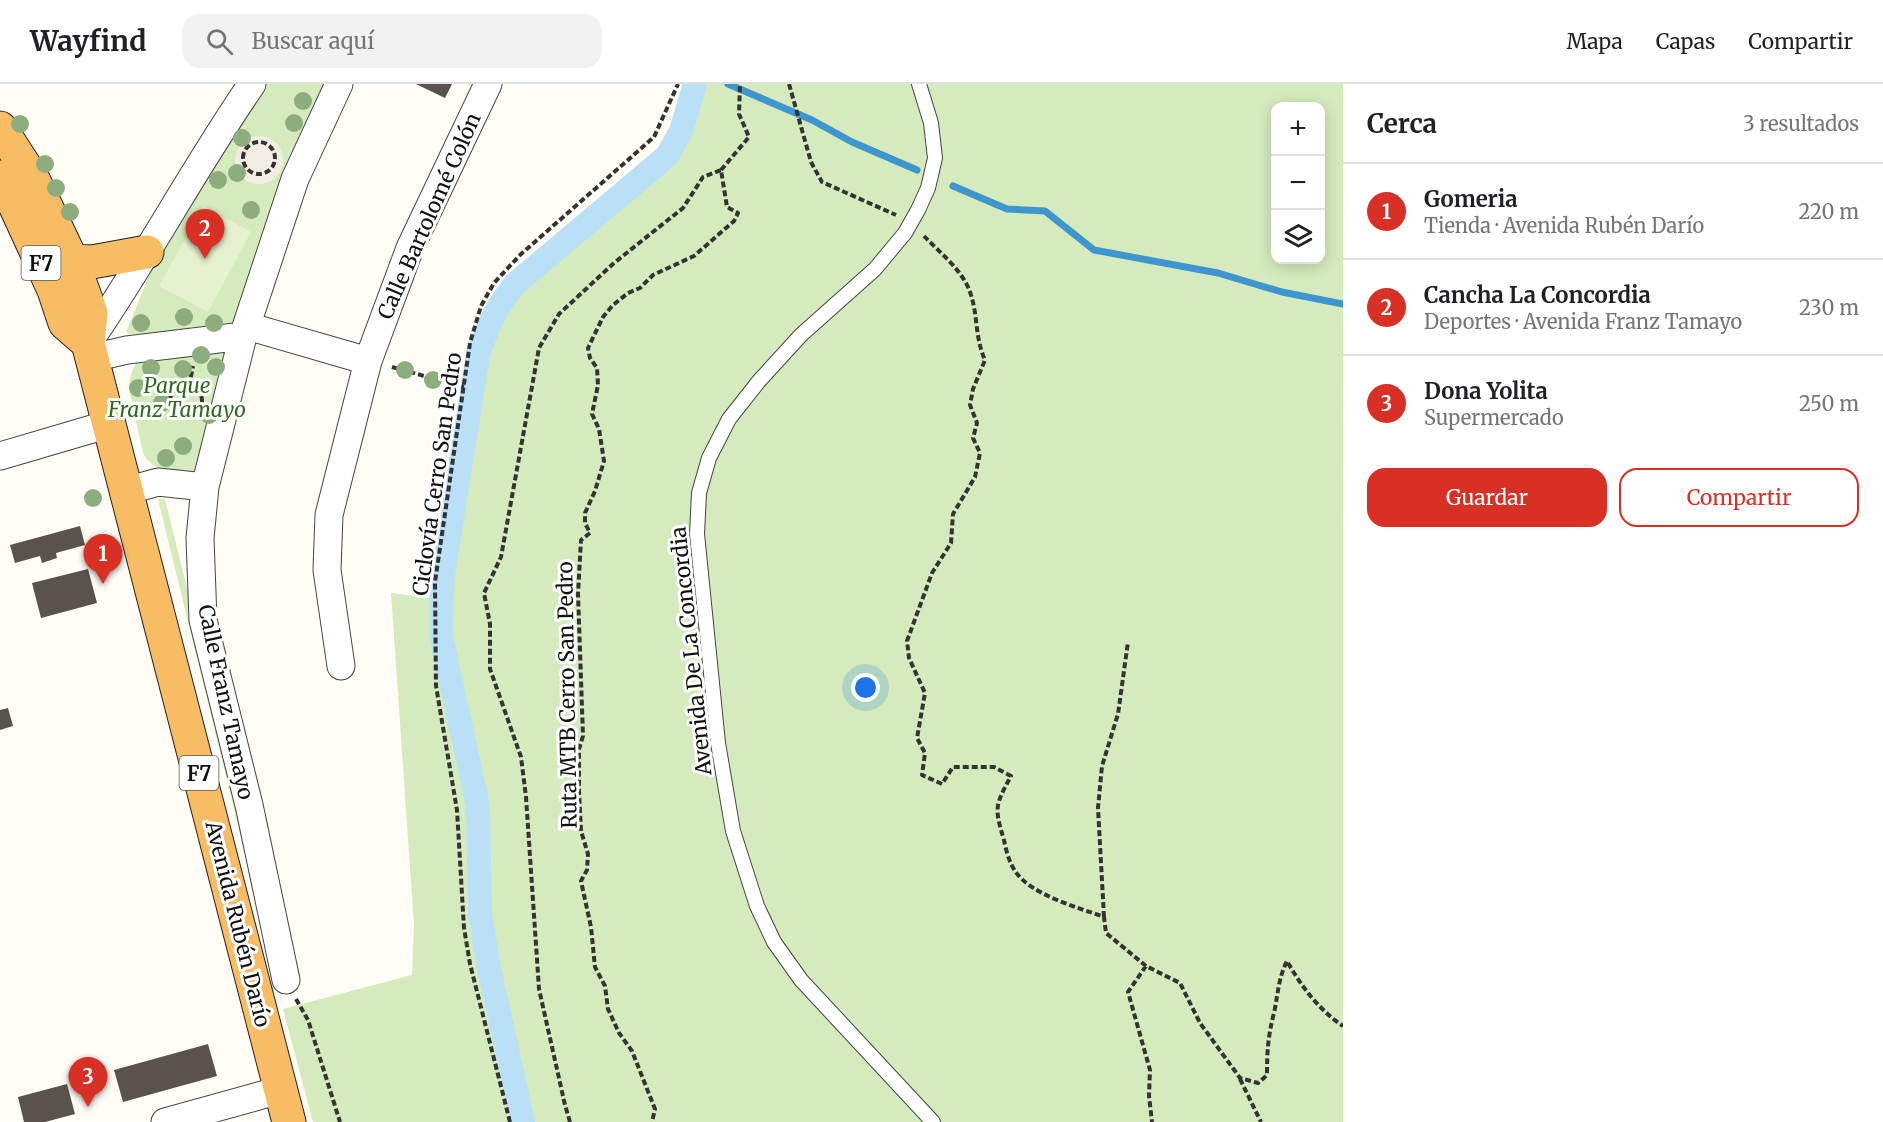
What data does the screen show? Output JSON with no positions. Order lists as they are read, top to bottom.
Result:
{
  "streets": {
    "highway": ["F7", "Avenida Rubén Darío"],
    "street": ["Calle Bartolomé Colón", "Calle Franz Tamayo"],
    "lane": ["Avenida De La Concordia"],
    "path": ["Ciclovía Cerro San Pedro", "Ruta MTB Cerro San Pedro"]
  },
  "crossings": [
    ["F7", "Avenida Rubén Darío"]
  ],
  "parks": ["Parque Franz Tamayo"],
  "page": {
    "header": "Wayfind",
    "search": "Buscar aquí",
    "nav": ["Mapa", "Capas", "Compartir"],
    "heading": ["Cerca", "3 resultados"],
    "map_buttons": ["+", "−"],
    "list": [
      {
        "mark": "1",
        "name": "Gomeria",
        "note": "Tienda · Avenida Rubén Darío",
        "value": "220 m"
      },
      {
        "mark": "2",
        "name": "Cancha La Concordia",
        "note": "Deportes · Avenida Franz Tamayo",
        "value": "230 m"
      },
      {
        "mark": "3",
        "name": "Dona Yolita",
        "note": "Supermercado",
        "value": "250 m"
      }
    ],
    "pins": ["2", "1", "3"],
    "buttons": ["Guardar", "Compartir"]
  }
}
